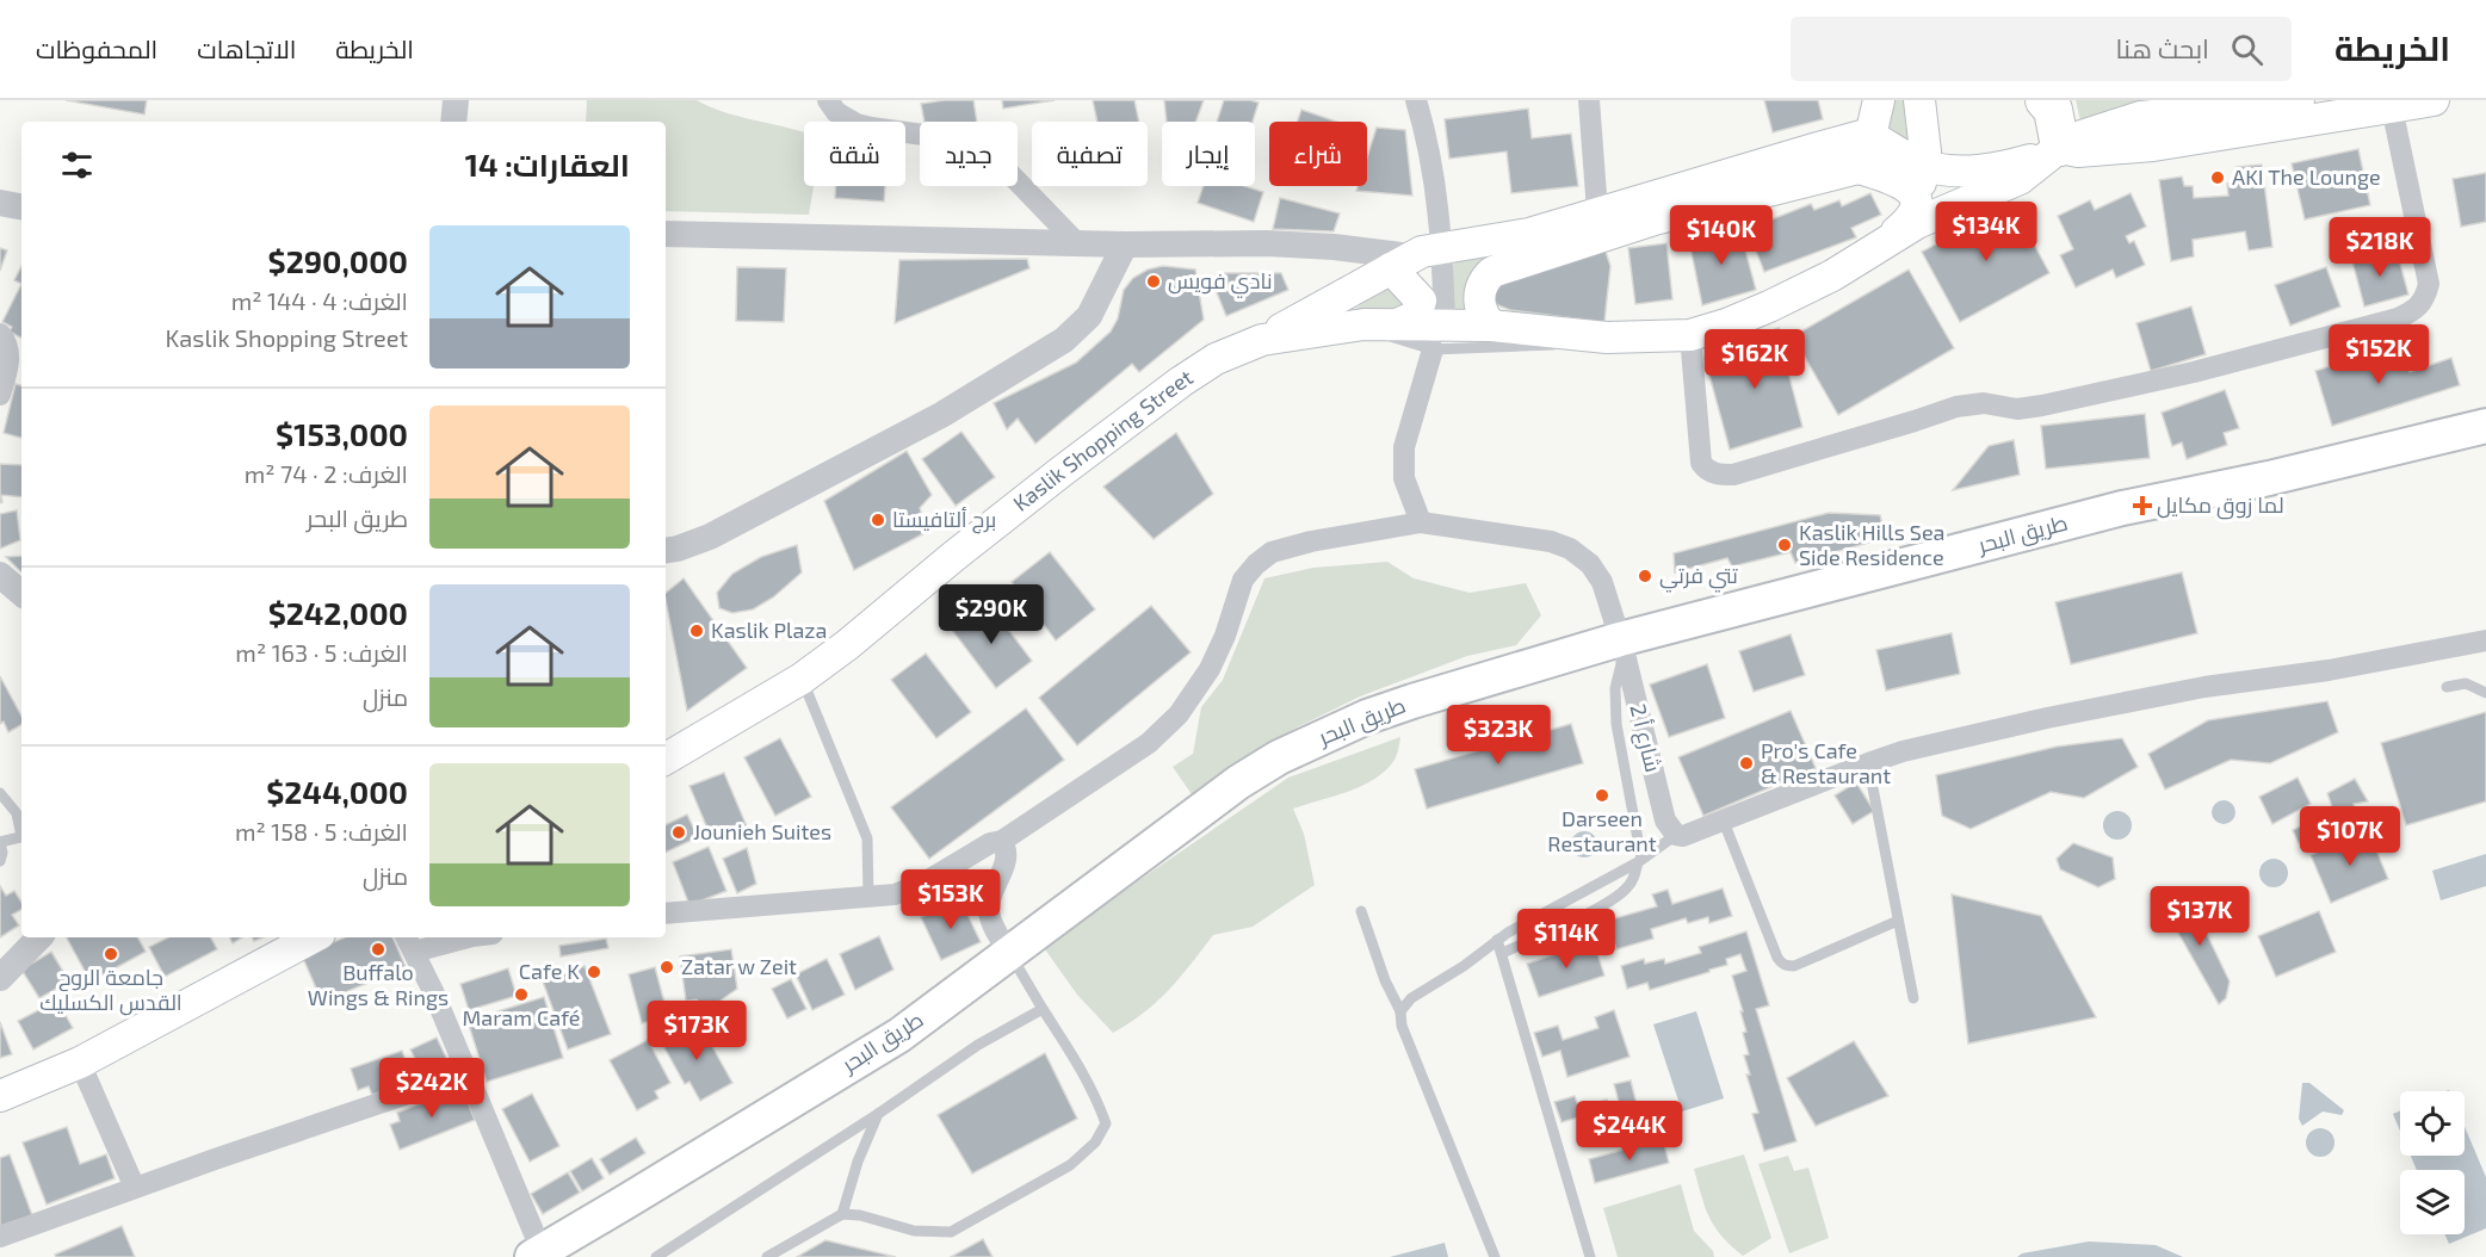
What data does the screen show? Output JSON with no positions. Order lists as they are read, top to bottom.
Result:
{
  "streets": {
    "main road": ["Kaslik Shopping Street", "طريق البحر"],
    "street": ["شارع أ 2"]
  },
  "crossings": [
    ["طريق البحر", "شارع أ 2"]
  ],
  "places": {
    "other": [
      "AKI The Lounge",
      "نادي فويس",
      "برج ألتافيستا",
      "Kaslik Hills Sea Side Residence",
      "تتي فرتي",
      "Kaslik Plaza",
      "Pro's Cafe & Restaurant",
      "Darseen Restaurant",
      "Jounieh Suites",
      "Buffalo Wings & Rings",
      "جامعة الروح القدس الكسليك",
      "Zatar w Zeit",
      "Cafe K",
      "Maram Café"
    ],
    "health": ["لما زوق مكايل"]
  },
  "page": {
    "header": "الخريطة",
    "search": "ابحث هنا",
    "nav": ["الخريطة", "الاتجاهات", "المحفوظات"],
    "chip": [
      "شراء",
      "إيجار",
      "تصفية",
      "جديد",
      "شقة"
    ],
    "heading": "العقارات: 14",
    "price": [
      "$134K",
      "$140K",
      "$218K",
      "$152K",
      "$162K",
      "$290K",
      "$323K",
      "$107K",
      "$153K",
      "$137K",
      "$114K",
      "$173K",
      "$242K",
      "$244K"
    ],
    "list": [
      {
        "name": "$290,000",
        "note": "الغرف: 4 · 144 m² · Kaslik Shopping Street"
      },
      {
        "name": "$153,000",
        "note": "الغرف: 2 · 74 m² · طريق البحر"
      },
      {
        "name": "$242,000",
        "note": "الغرف: 5 · 163 m² · منزل"
      },
      {
        "name": "$244,000",
        "note": "الغرف: 5 · 158 m² · منزل"
      }
    ]
  }
}
